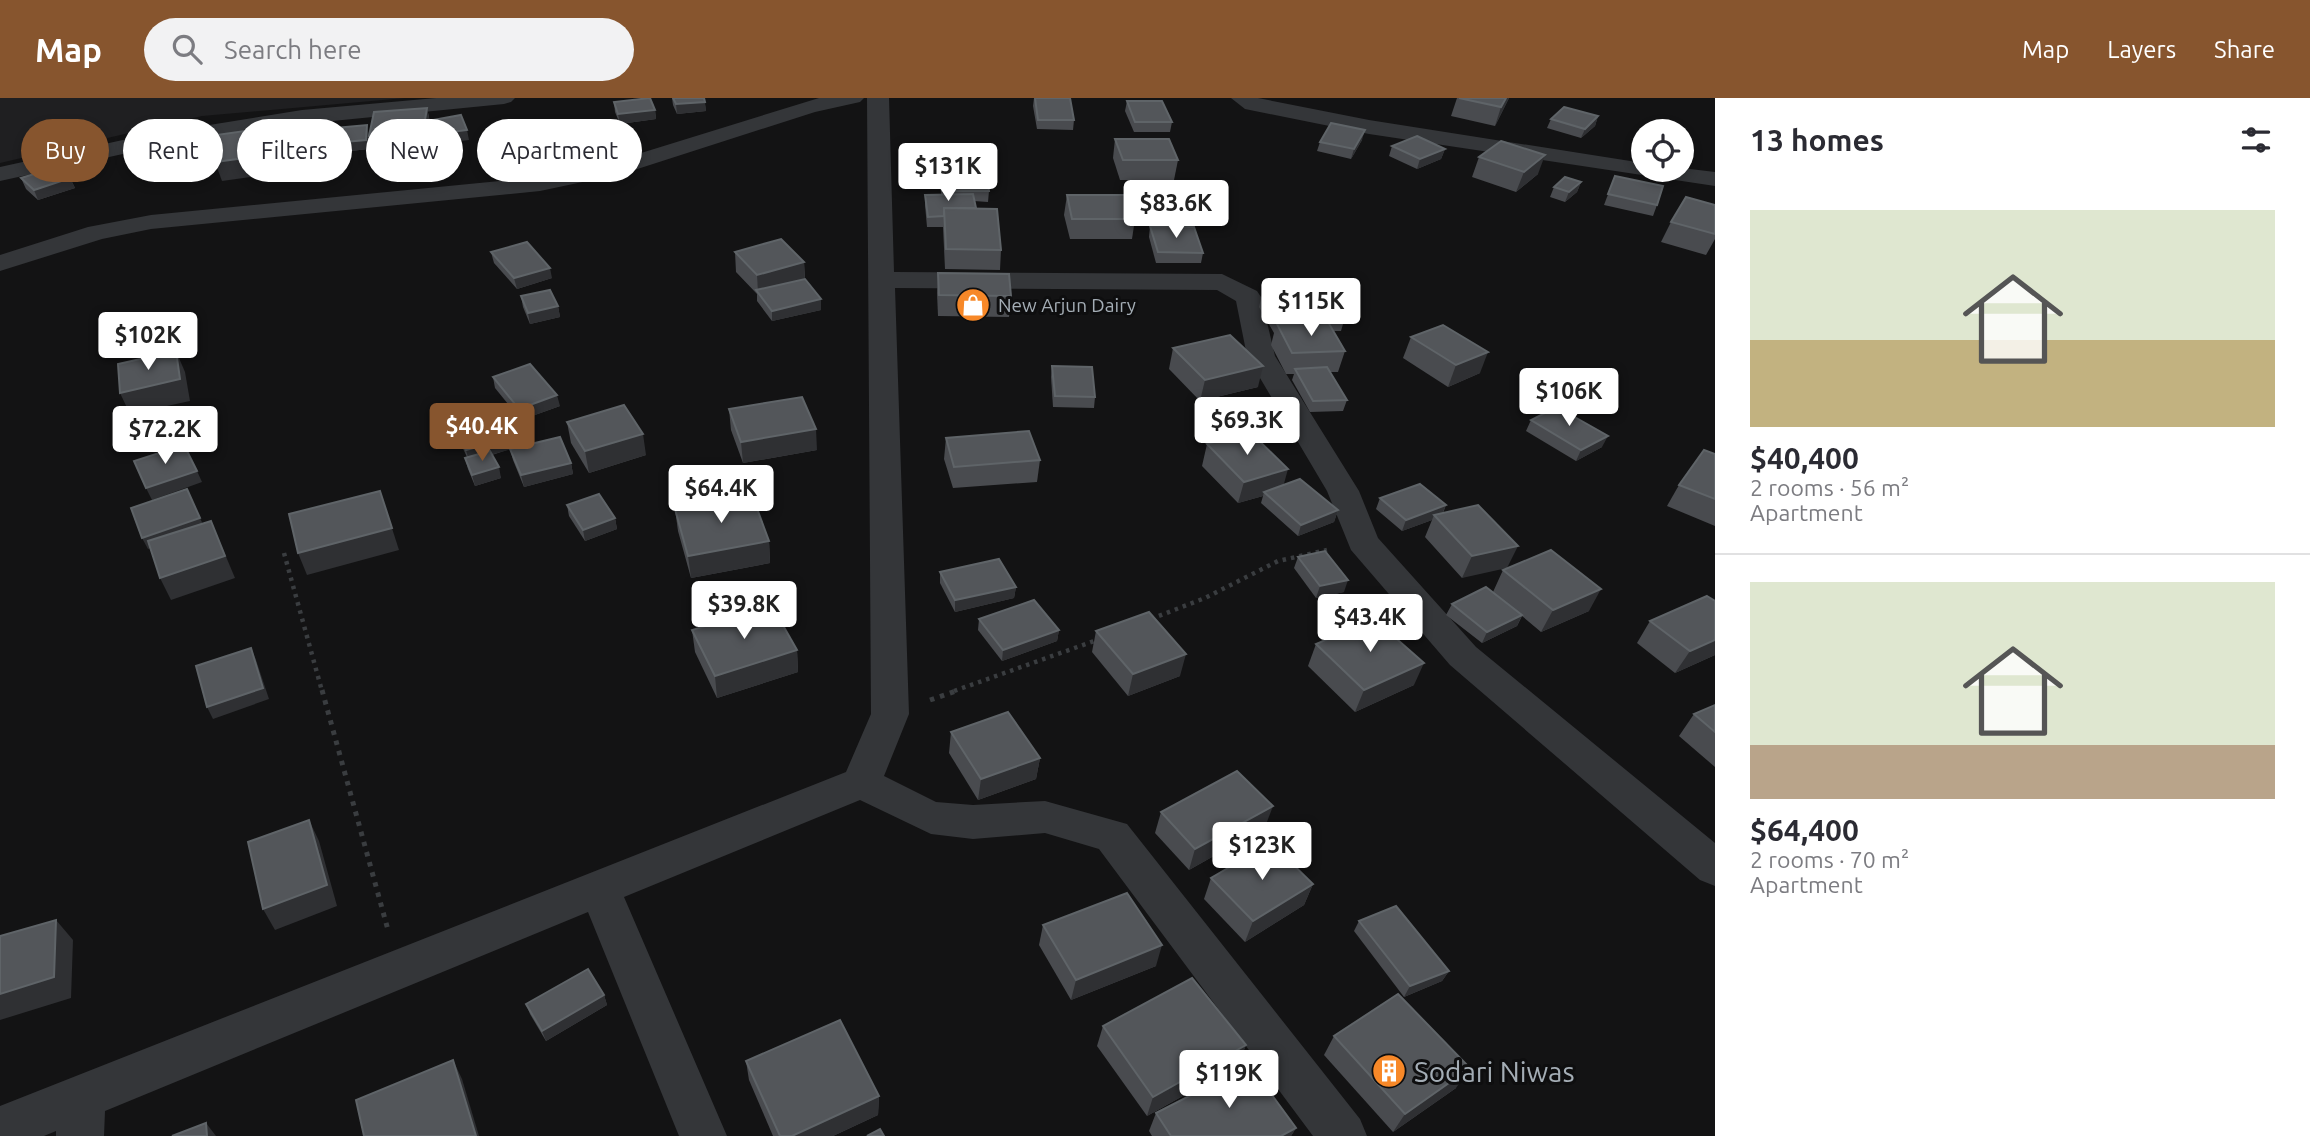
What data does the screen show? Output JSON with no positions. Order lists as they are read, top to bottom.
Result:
{
  "places": {
    "shop": ["New Arjun Dairy"],
    "building": ["Sodari Niwas"]
  },
  "page": {
    "header": "Map",
    "search": "Search here",
    "nav": ["Map", "Layers", "Share"],
    "heading": "13 homes",
    "chip": [
      "Buy",
      "Rent",
      "Filters",
      "New",
      "Apartment"
    ],
    "price": [
      "$131K",
      "$83.6K",
      "$115K",
      "$102K",
      "$106K",
      "$69.3K",
      "$40.4K",
      "$72.2K",
      "$64.4K",
      "$39.8K",
      "$43.4K",
      "$123K",
      "$119K"
    ],
    "list": [
      {
        "name": "$40,400",
        "note": "2 rooms · 56 m² · Apartment"
      },
      {
        "name": "$64,400",
        "note": "2 rooms · 70 m² · Apartment"
      }
    ]
  }
}
